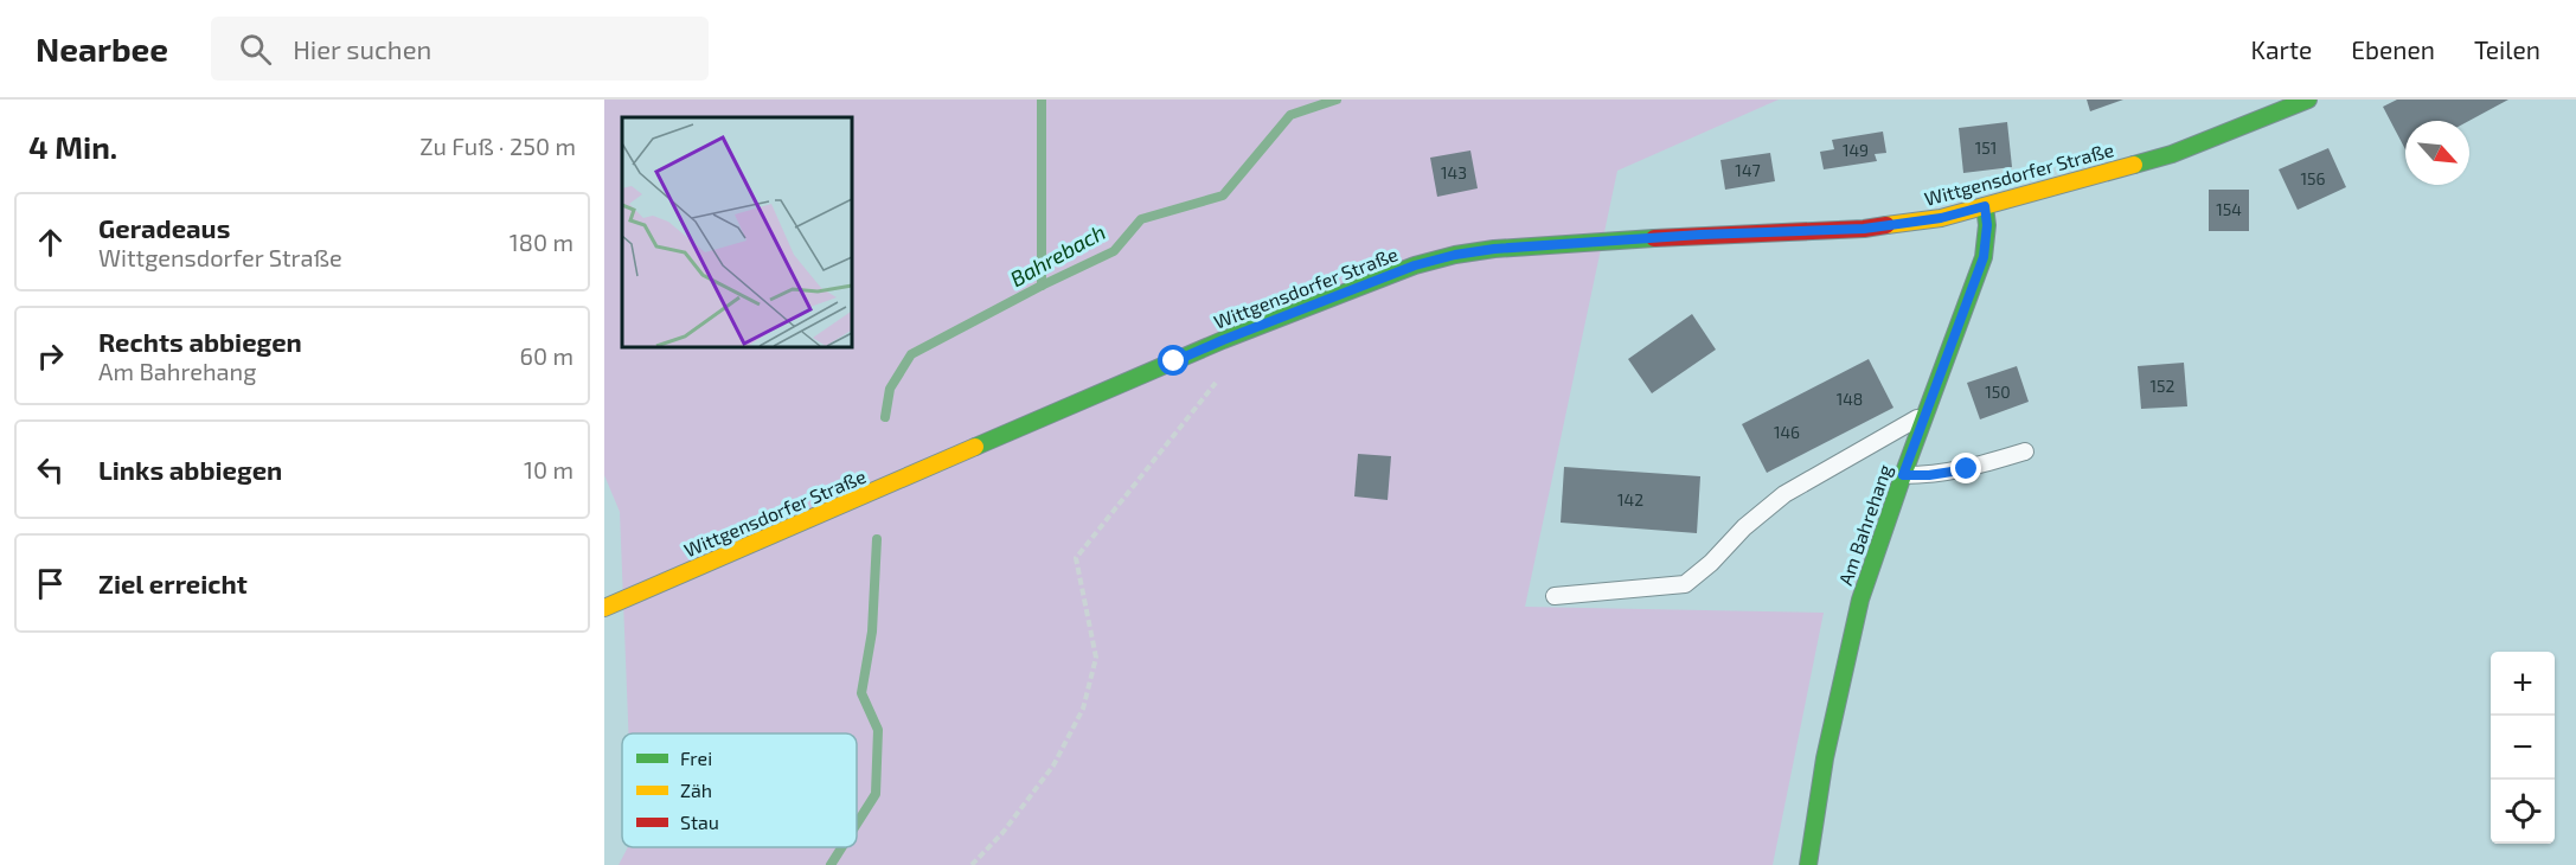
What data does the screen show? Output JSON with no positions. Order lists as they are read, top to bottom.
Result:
{
  "streets": {
    "street": ["Wittgensdorfer Straße", "Am Bahrehang"]
  },
  "crossings": [
    ["Wittgensdorfer Straße", "Am Bahrehang"]
  ],
  "water": ["Bahrebach"],
  "house_numbers": [
    "151",
    "149",
    "147",
    "143",
    "156",
    "154",
    "152",
    "150",
    "148",
    "146",
    "142"
  ],
  "legend": ["Frei", "Zäh", "Stau"],
  "north": "bottom right",
  "page": {
    "header": "Nearbee",
    "search": "Hier suchen",
    "nav": ["Karte", "Ebenen", "Teilen"],
    "heading": ["4 Min.", "Zu Fuß · 250 m"],
    "list": [
      ["Geradeaus", "Wittgensdorfer Straße", "180 m"],
      ["Rechts abbiegen", "Am Bahrehang", "60 m"],
      ["Links abbiegen", "10 m"],
      "Ziel erreicht"
    ],
    "map_buttons": ["+", "−"]
  }
}
